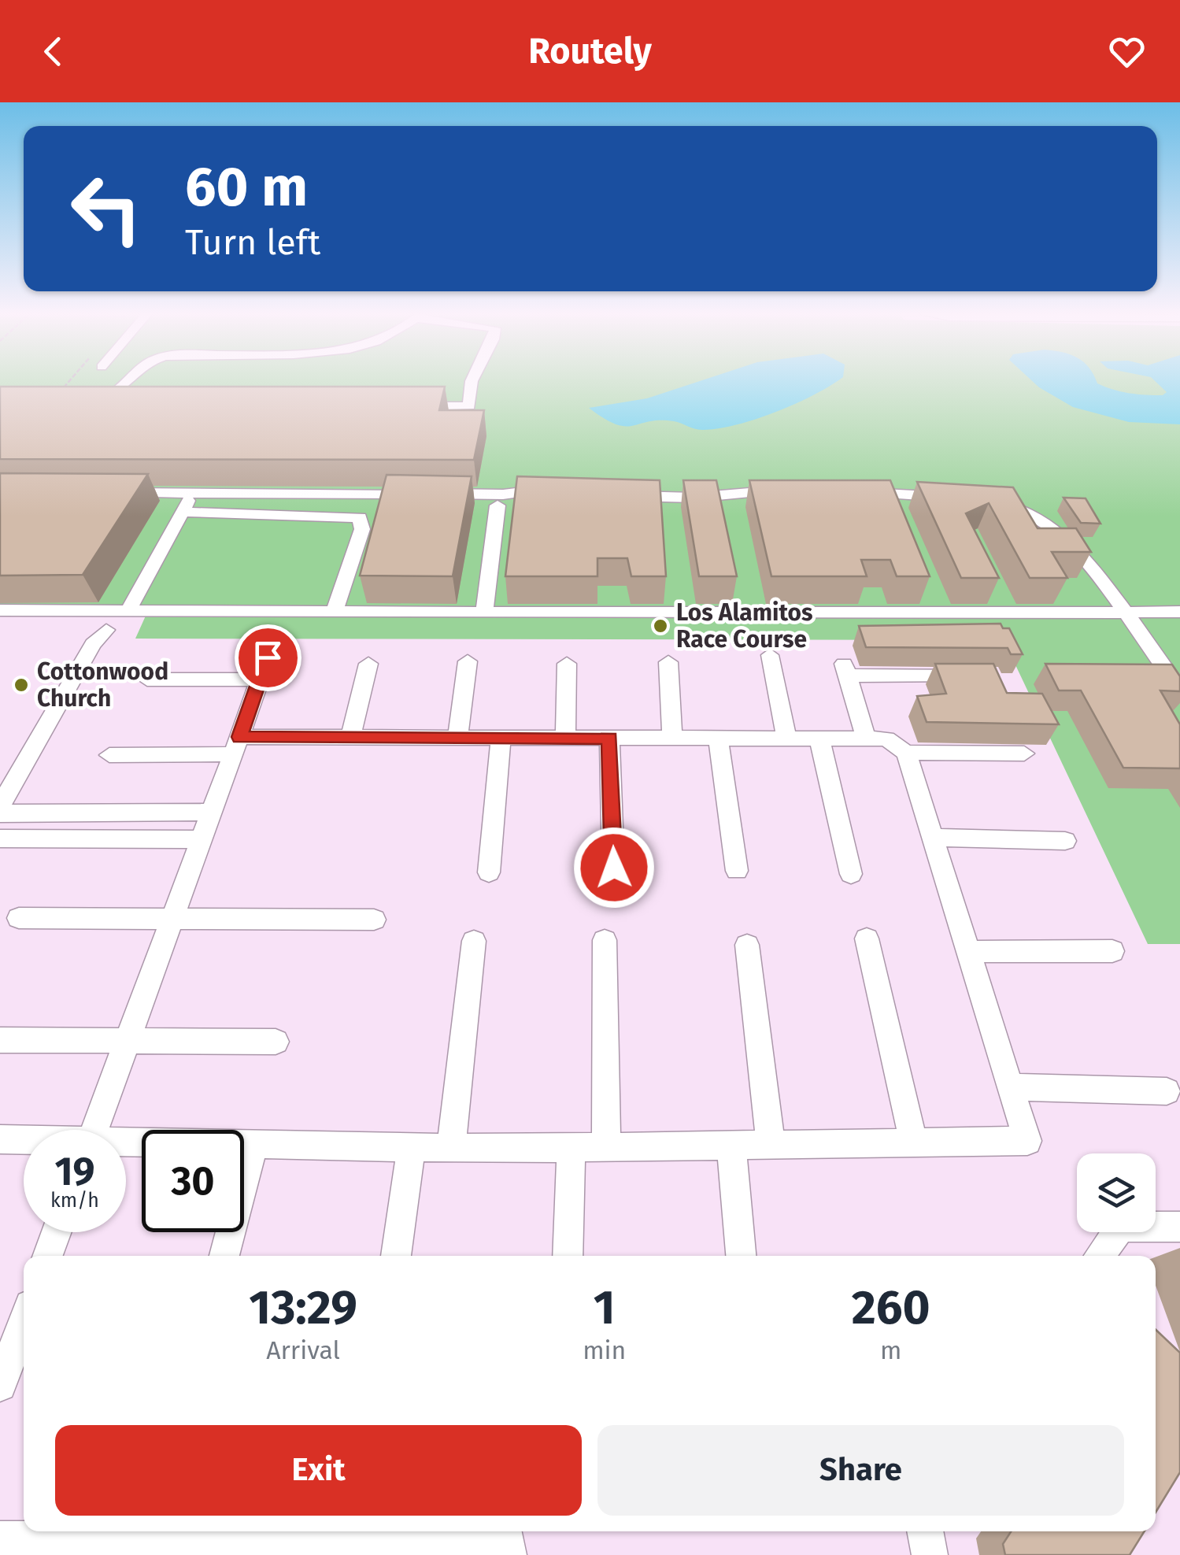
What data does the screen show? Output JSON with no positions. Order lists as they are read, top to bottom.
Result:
{
  "places": ["Los Alamitos Race Course", "Cottonwood Church"],
  "page": {
    "header": "Routely",
    "turn": ["60 m", "Turn left"],
    "speed": "19 km/h",
    "limit": "30",
    "eta": [
      "13:29",
      "Arrival",
      "1",
      "min",
      "260",
      "m"
    ],
    "buttons": ["Exit", "Share"]
  }
}
